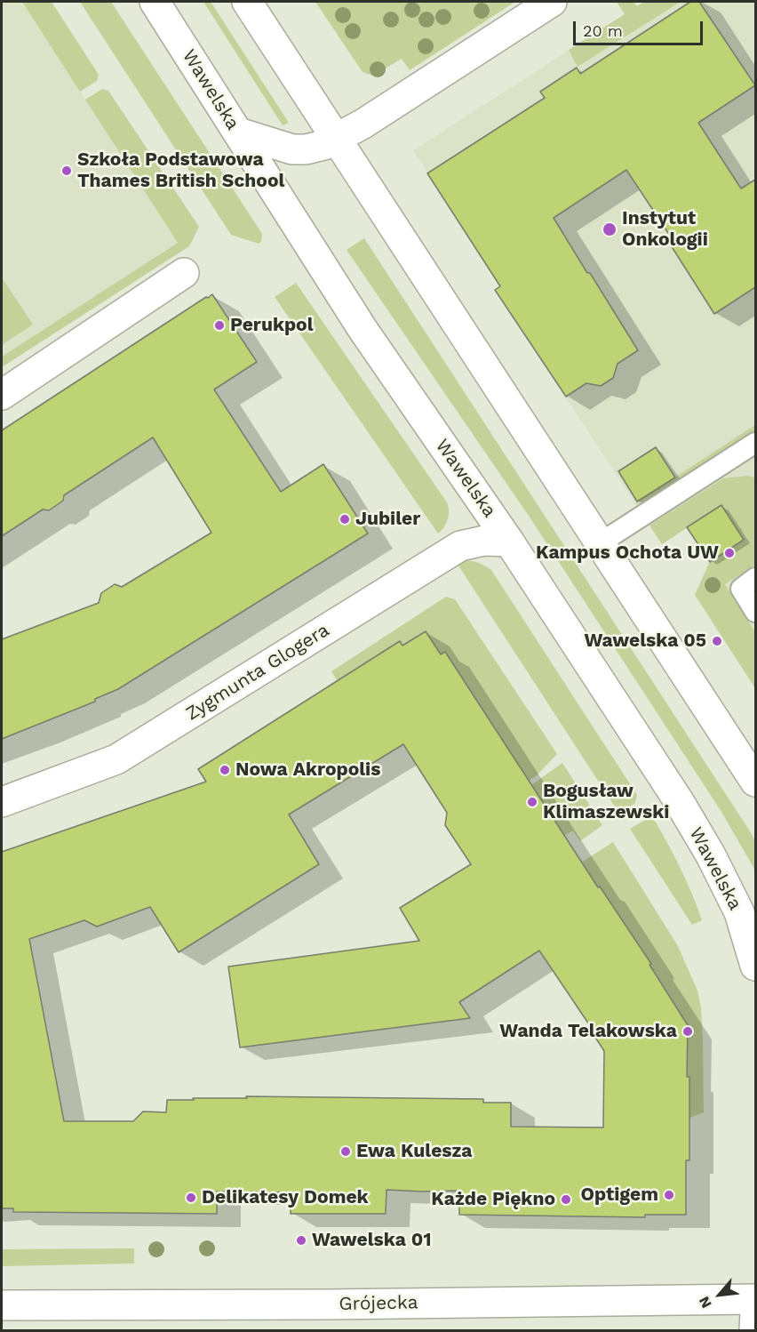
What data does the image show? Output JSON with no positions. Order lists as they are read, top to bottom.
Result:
{
  "streets": {
    "main road": ["Wawelska", "Zygmunta Glogera", "Grójecka"]
  },
  "crossings": [
    ["Wawelska", "Zygmunta Glogera"]
  ],
  "places": [
    "Szkoła Podstawowa Thames British School",
    "Instytut Onkologii",
    "Perukpol",
    "Jubiler",
    "Kampus Ochota UW",
    "Wawelska 05",
    "Nowa Akropolis",
    "Bogusław Klimaszewski",
    "Wanda Telakowska",
    "Ewa Kulesza",
    "Optigem",
    "Delikatesy Domek",
    "Każde Piękno",
    "Wawelska 01"
  ],
  "scale_bar": "20 m",
  "north": "bottom left"
}
